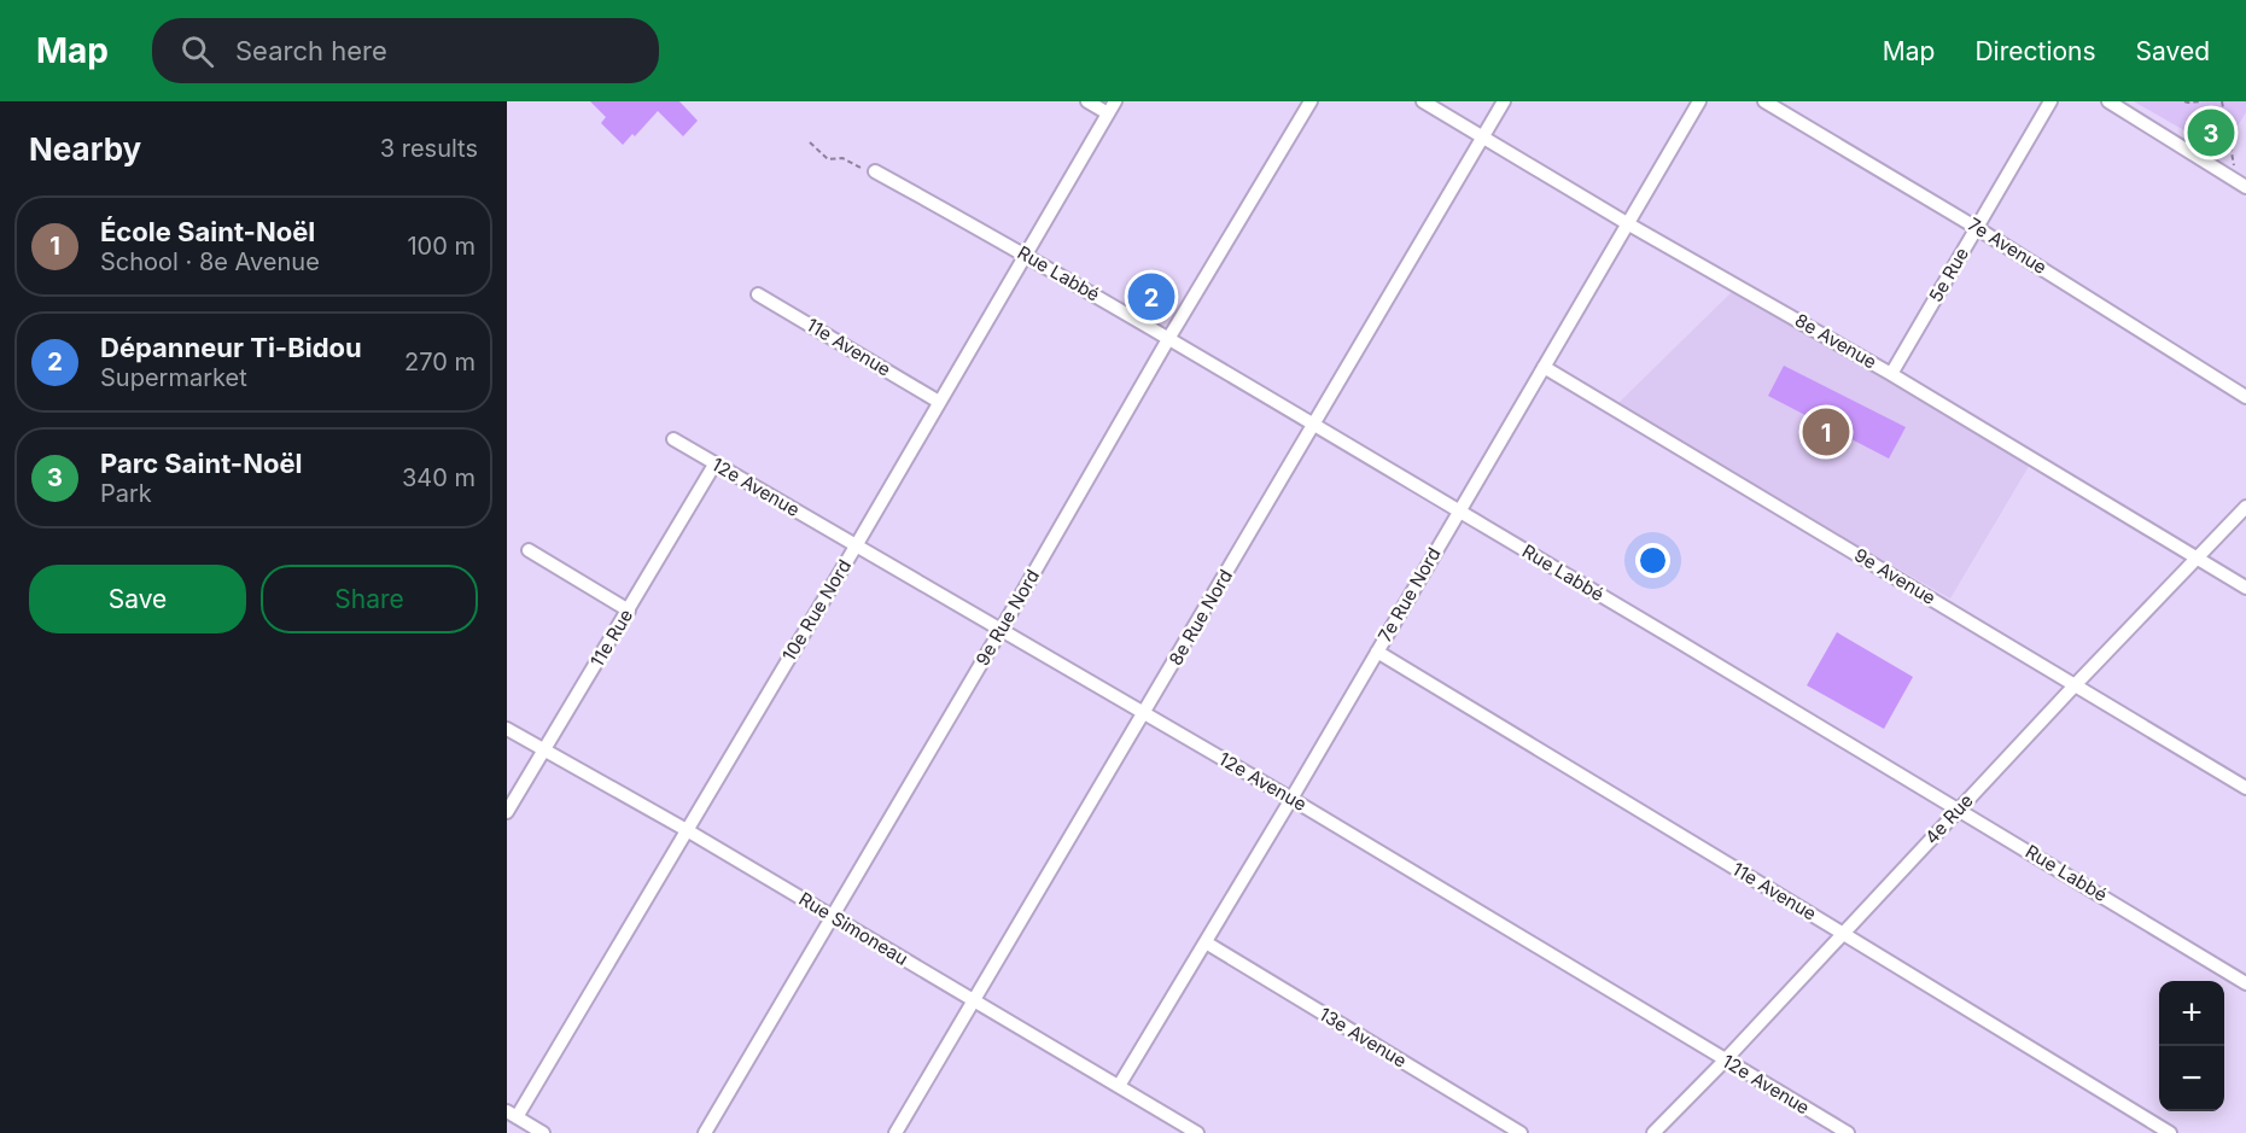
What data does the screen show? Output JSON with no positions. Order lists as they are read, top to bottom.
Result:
{
  "streets": {
    "street": [
      "7e Avenue",
      "Rue Labbé",
      "5e Rue",
      "8e Avenue",
      "11e Avenue",
      "12e Avenue",
      "9e Avenue",
      "7e Rue Nord",
      "10e Rue Nord",
      "9e Rue Nord",
      "8e Rue Nord",
      "11e Rue",
      "4e Rue",
      "Rue Simoneau",
      "13e Avenue"
    ]
  },
  "crossings": [
    ["7e Avenue", "5e Rue"],
    ["Rue Labbé", "7e Rue Nord"],
    ["Rue Labbé", "10e Rue Nord"],
    ["Rue Labbé", "9e Rue Nord"],
    ["Rue Labbé", "8e Rue Nord"],
    ["Rue Labbé", "4e Rue"],
    ["5e Rue", "8e Avenue"],
    ["8e Avenue", "7e Rue Nord"],
    ["8e Avenue", "8e Rue Nord"],
    ["8e Avenue", "4e Rue"],
    ["11e Avenue", "7e Rue Nord"],
    ["11e Avenue", "10e Rue Nord"],
    ["11e Avenue", "4e Rue"],
    ["12e Avenue", "7e Rue Nord"],
    ["12e Avenue", "10e Rue Nord"],
    ["12e Avenue", "9e Rue Nord"],
    ["12e Avenue", "8e Rue Nord"],
    ["12e Avenue", "11e Rue"],
    ["12e Avenue", "4e Rue"],
    ["9e Avenue", "7e Rue Nord"],
    ["9e Avenue", "4e Rue"],
    ["7e Rue Nord", "Rue Simoneau"],
    ["7e Rue Nord", "13e Avenue"],
    ["10e Rue Nord", "Rue Simoneau"],
    ["9e Rue Nord", "Rue Simoneau"],
    ["8e Rue Nord", "Rue Simoneau"],
    ["11e Rue", "Rue Simoneau"]
  ],
  "page": {
    "header": "Map",
    "search": "Search here",
    "nav": ["Map", "Directions", "Saved"],
    "heading": ["Nearby", "3 results"],
    "pins": ["3", "2", "1"],
    "list": [
      {
        "mark": "1",
        "name": "École Saint-Noël",
        "note": "School · 8e Avenue",
        "value": "100 m"
      },
      {
        "mark": "2",
        "name": "Dépanneur Ti-Bidou",
        "note": "Supermarket",
        "value": "270 m"
      },
      {
        "mark": "3",
        "name": "Parc Saint-Noël",
        "note": "Park",
        "value": "340 m"
      }
    ],
    "buttons": ["Save", "Share"],
    "map_buttons": ["+", "−"]
  }
}
